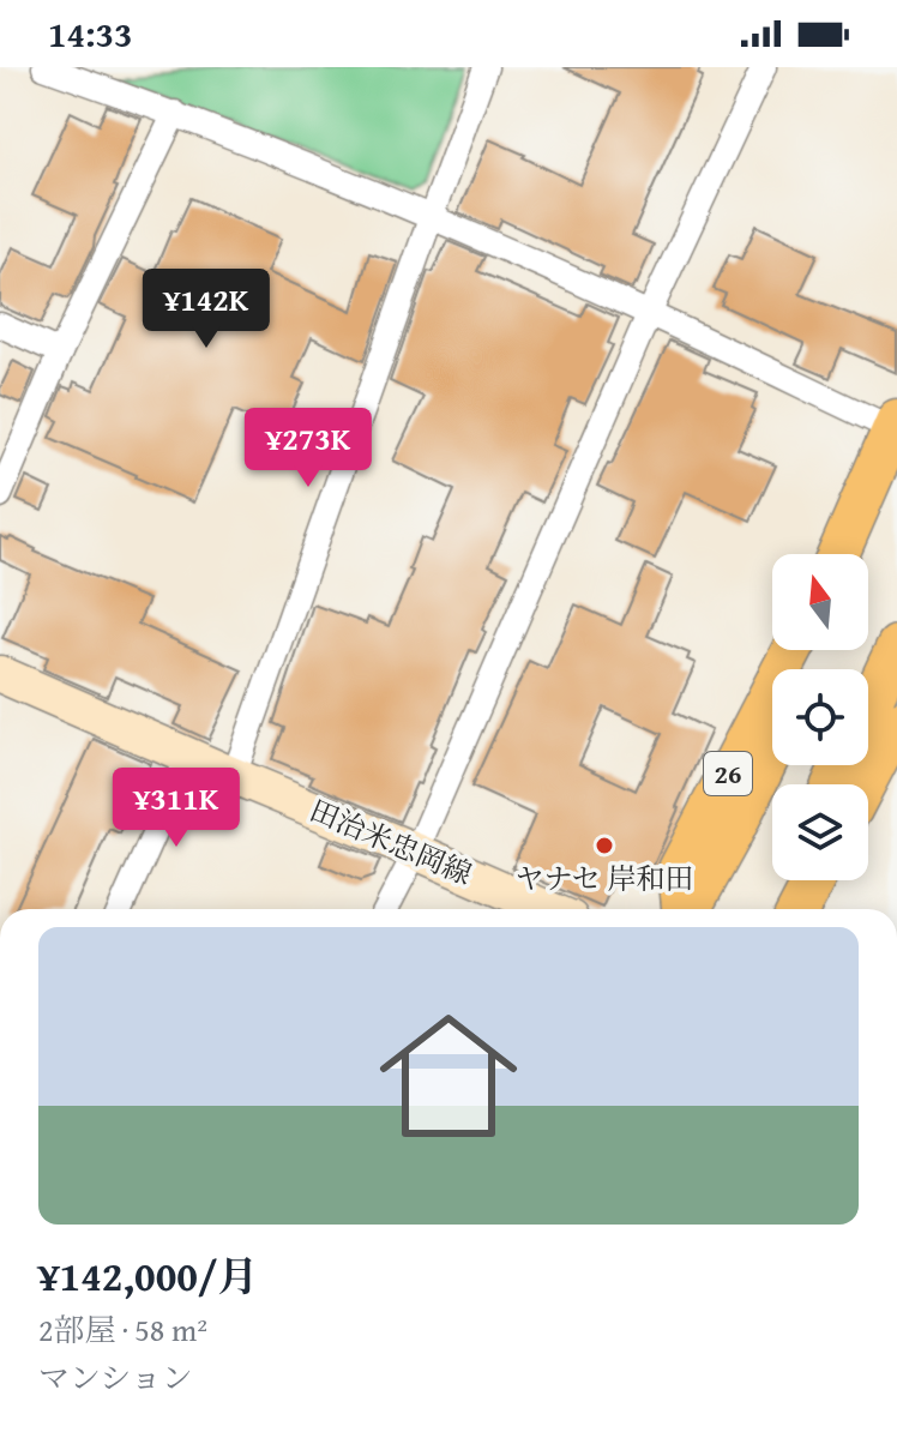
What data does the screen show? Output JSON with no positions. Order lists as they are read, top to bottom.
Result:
{
  "streets": {
    "highway": ["26"],
    "main road": ["田治米忠岡線"]
  },
  "places": ["ヤナセ 岸和田"],
  "north": "top",
  "page": {
    "status": "14:33",
    "price": ["¥142K", "¥273K", "¥311K"],
    "list": [
      {
        "name": "¥142,000/月",
        "note": "2部屋 · 58 m² · マンション"
      }
    ]
  }
}
